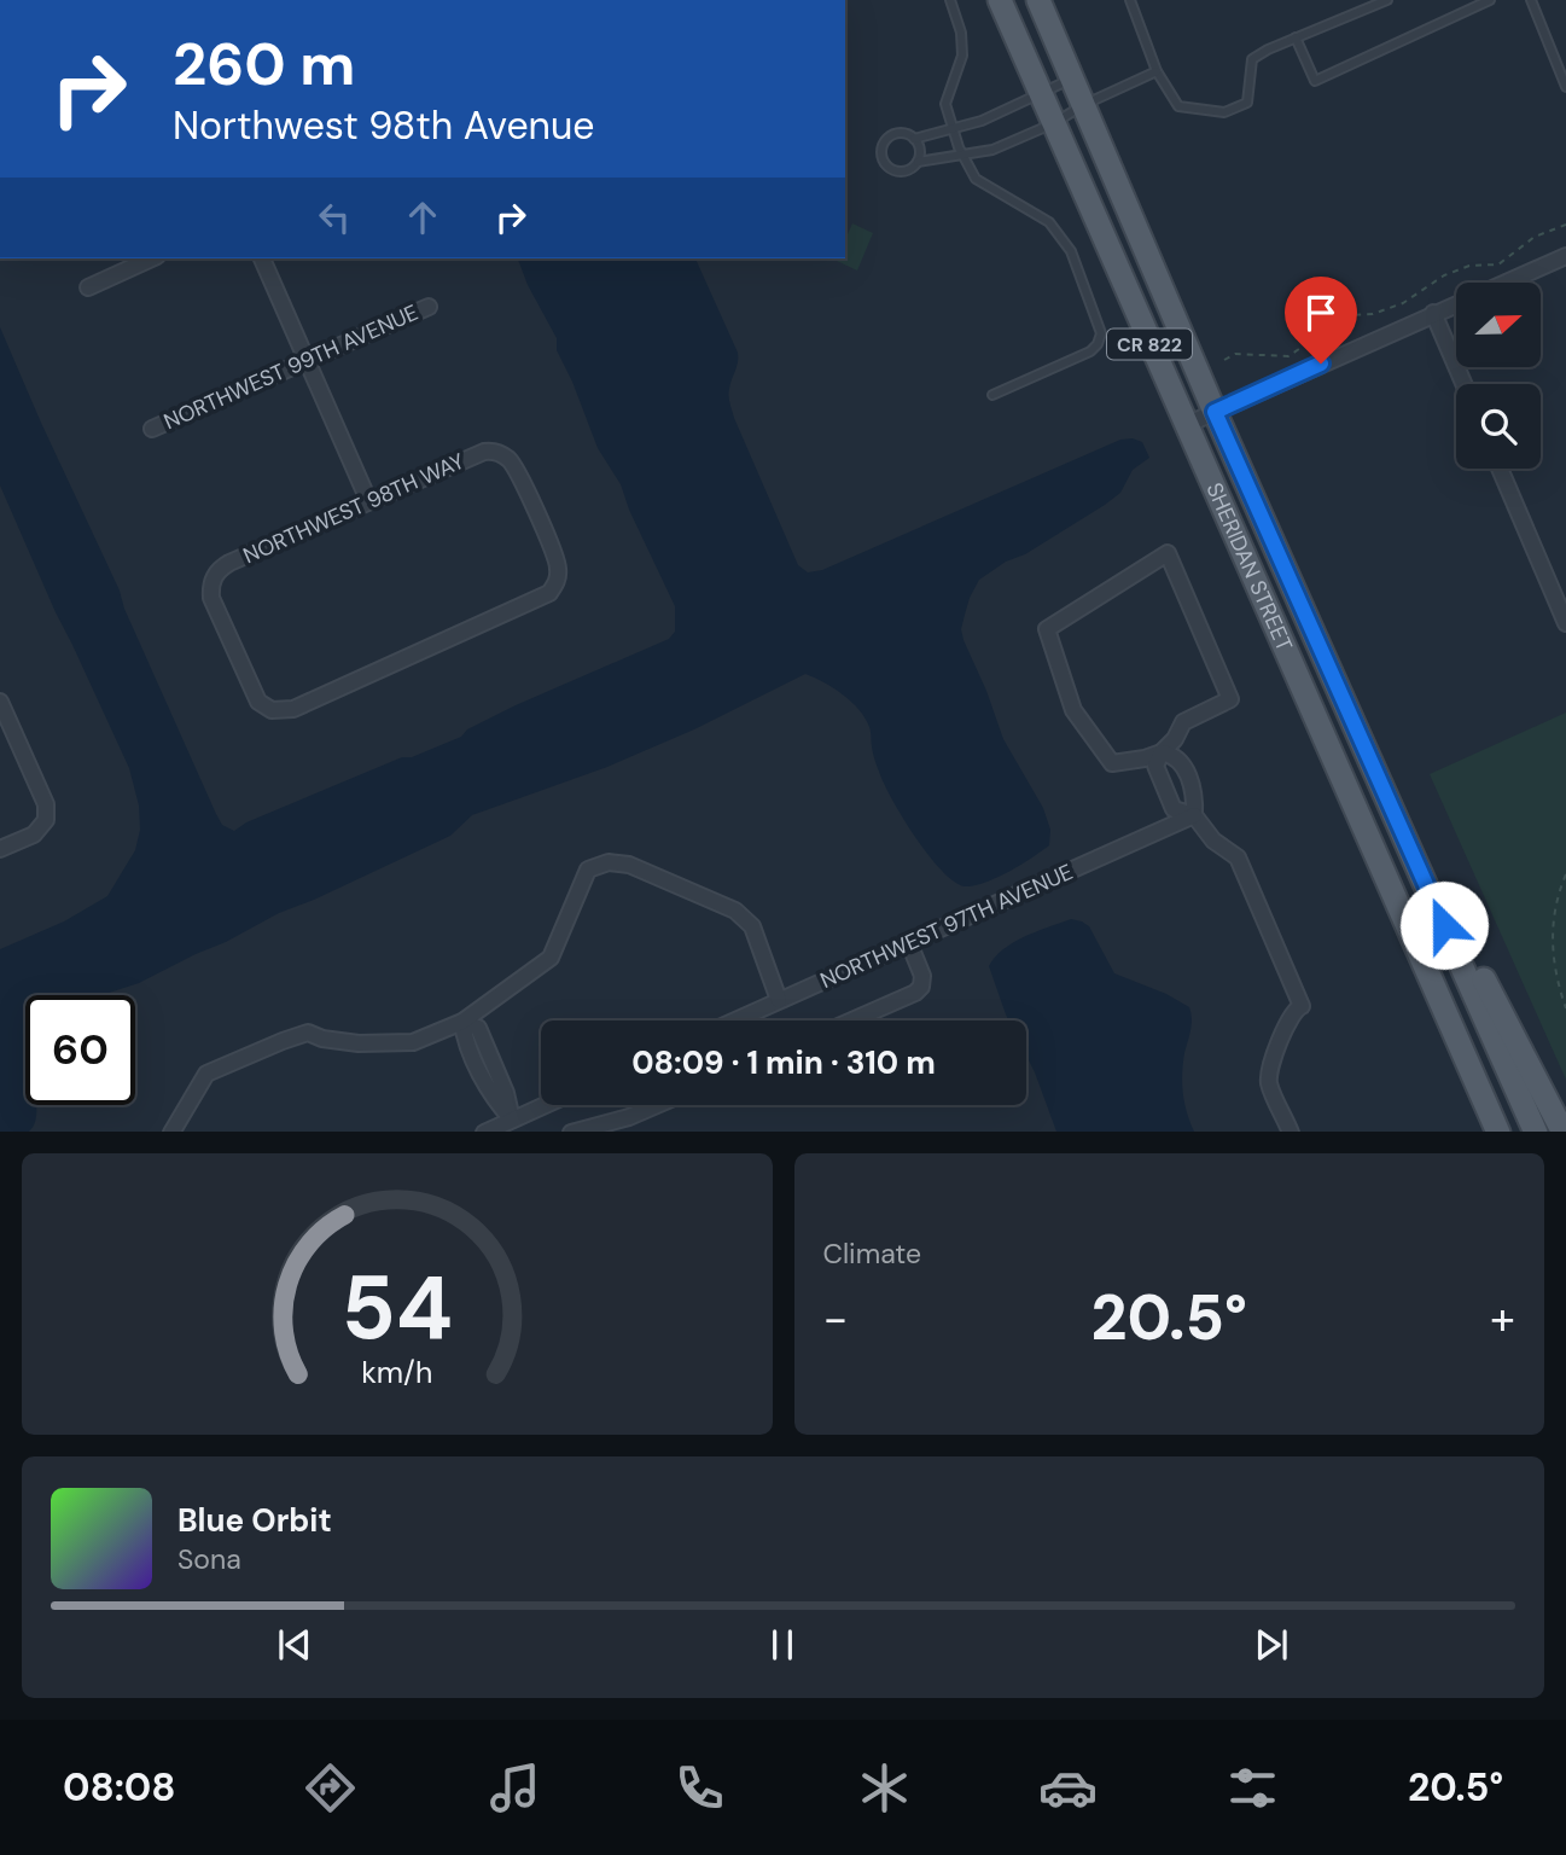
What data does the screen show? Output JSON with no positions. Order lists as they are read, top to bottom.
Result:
{
  "streets": {
    "main road": ["CR 822", "SHERIDAN STREET"],
    "street": ["NORTHWEST 99TH AVENUE", "NORTHWEST 98TH WAY", "NORTHWEST 97TH AVENUE"]
  },
  "north": "right",
  "page": {
    "turn": ["260 m", "Northwest 98th Avenue"],
    "limit": "60",
    "trip": "08:09 · 1 min · 310 m",
    "tile": "Climate",
    "heat": ["−", "20.5°", "+"],
    "song": ["Blue Orbit", "Sona"],
    "tabs": ["08:08", "20.5°"],
    "gauge": ["54", "km/h"]
  }
}
